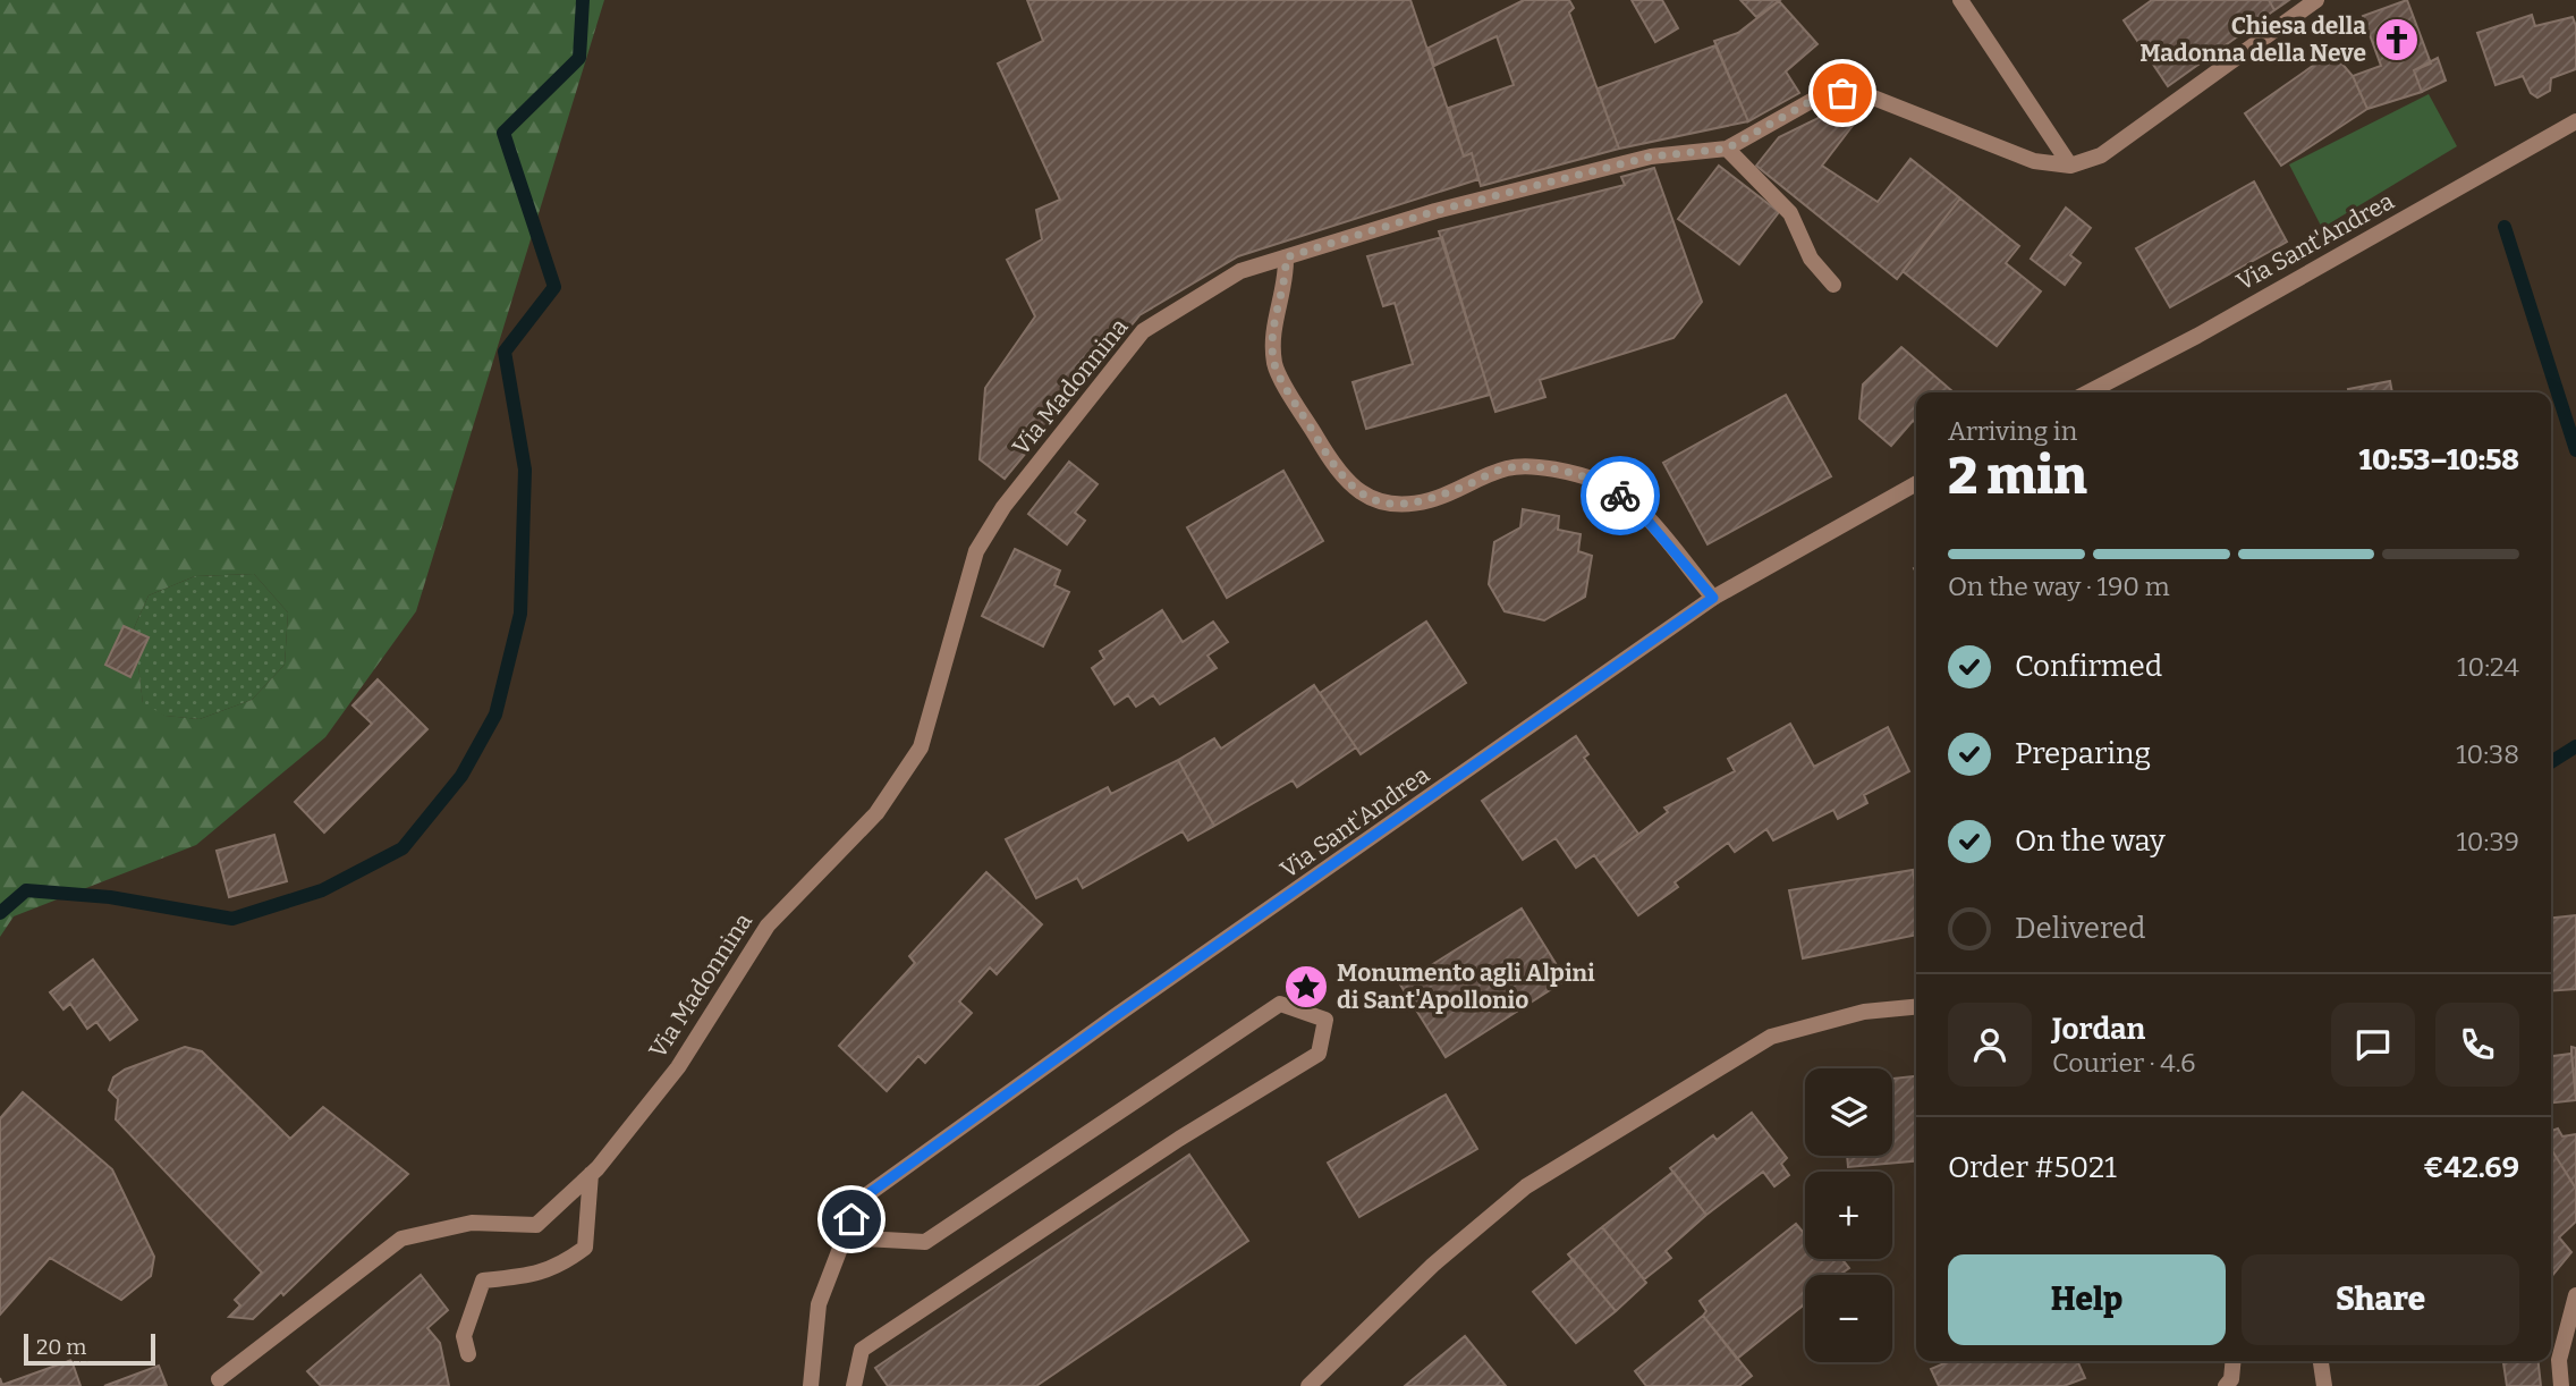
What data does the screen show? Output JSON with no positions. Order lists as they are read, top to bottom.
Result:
{
  "streets": {
    "street": ["Via Sant'Andrea", "Via Madonnina"]
  },
  "places": {
    "church": ["Chiesa della Madonna della Neve"],
    "place": ["Monumento agli Alpini di Sant'Apollonio"]
  },
  "scale_bar": "20 m",
  "page": {
    "heading": ["2 min", "Arriving in", "10:53–10:58"],
    "panel": [
      "Jordan",
      "Courier · 4.6",
      "Order #5021",
      "€42.69"
    ],
    "bar": "On the way · 190 m",
    "list": [
      ["Confirmed", "10:24"],
      ["Preparing", "10:38"],
      ["On the way", "10:39"],
      "Delivered"
    ],
    "map_buttons": ["+", "−"],
    "buttons": ["Help", "Share"],
    "scale": "20 m"
  }
}
